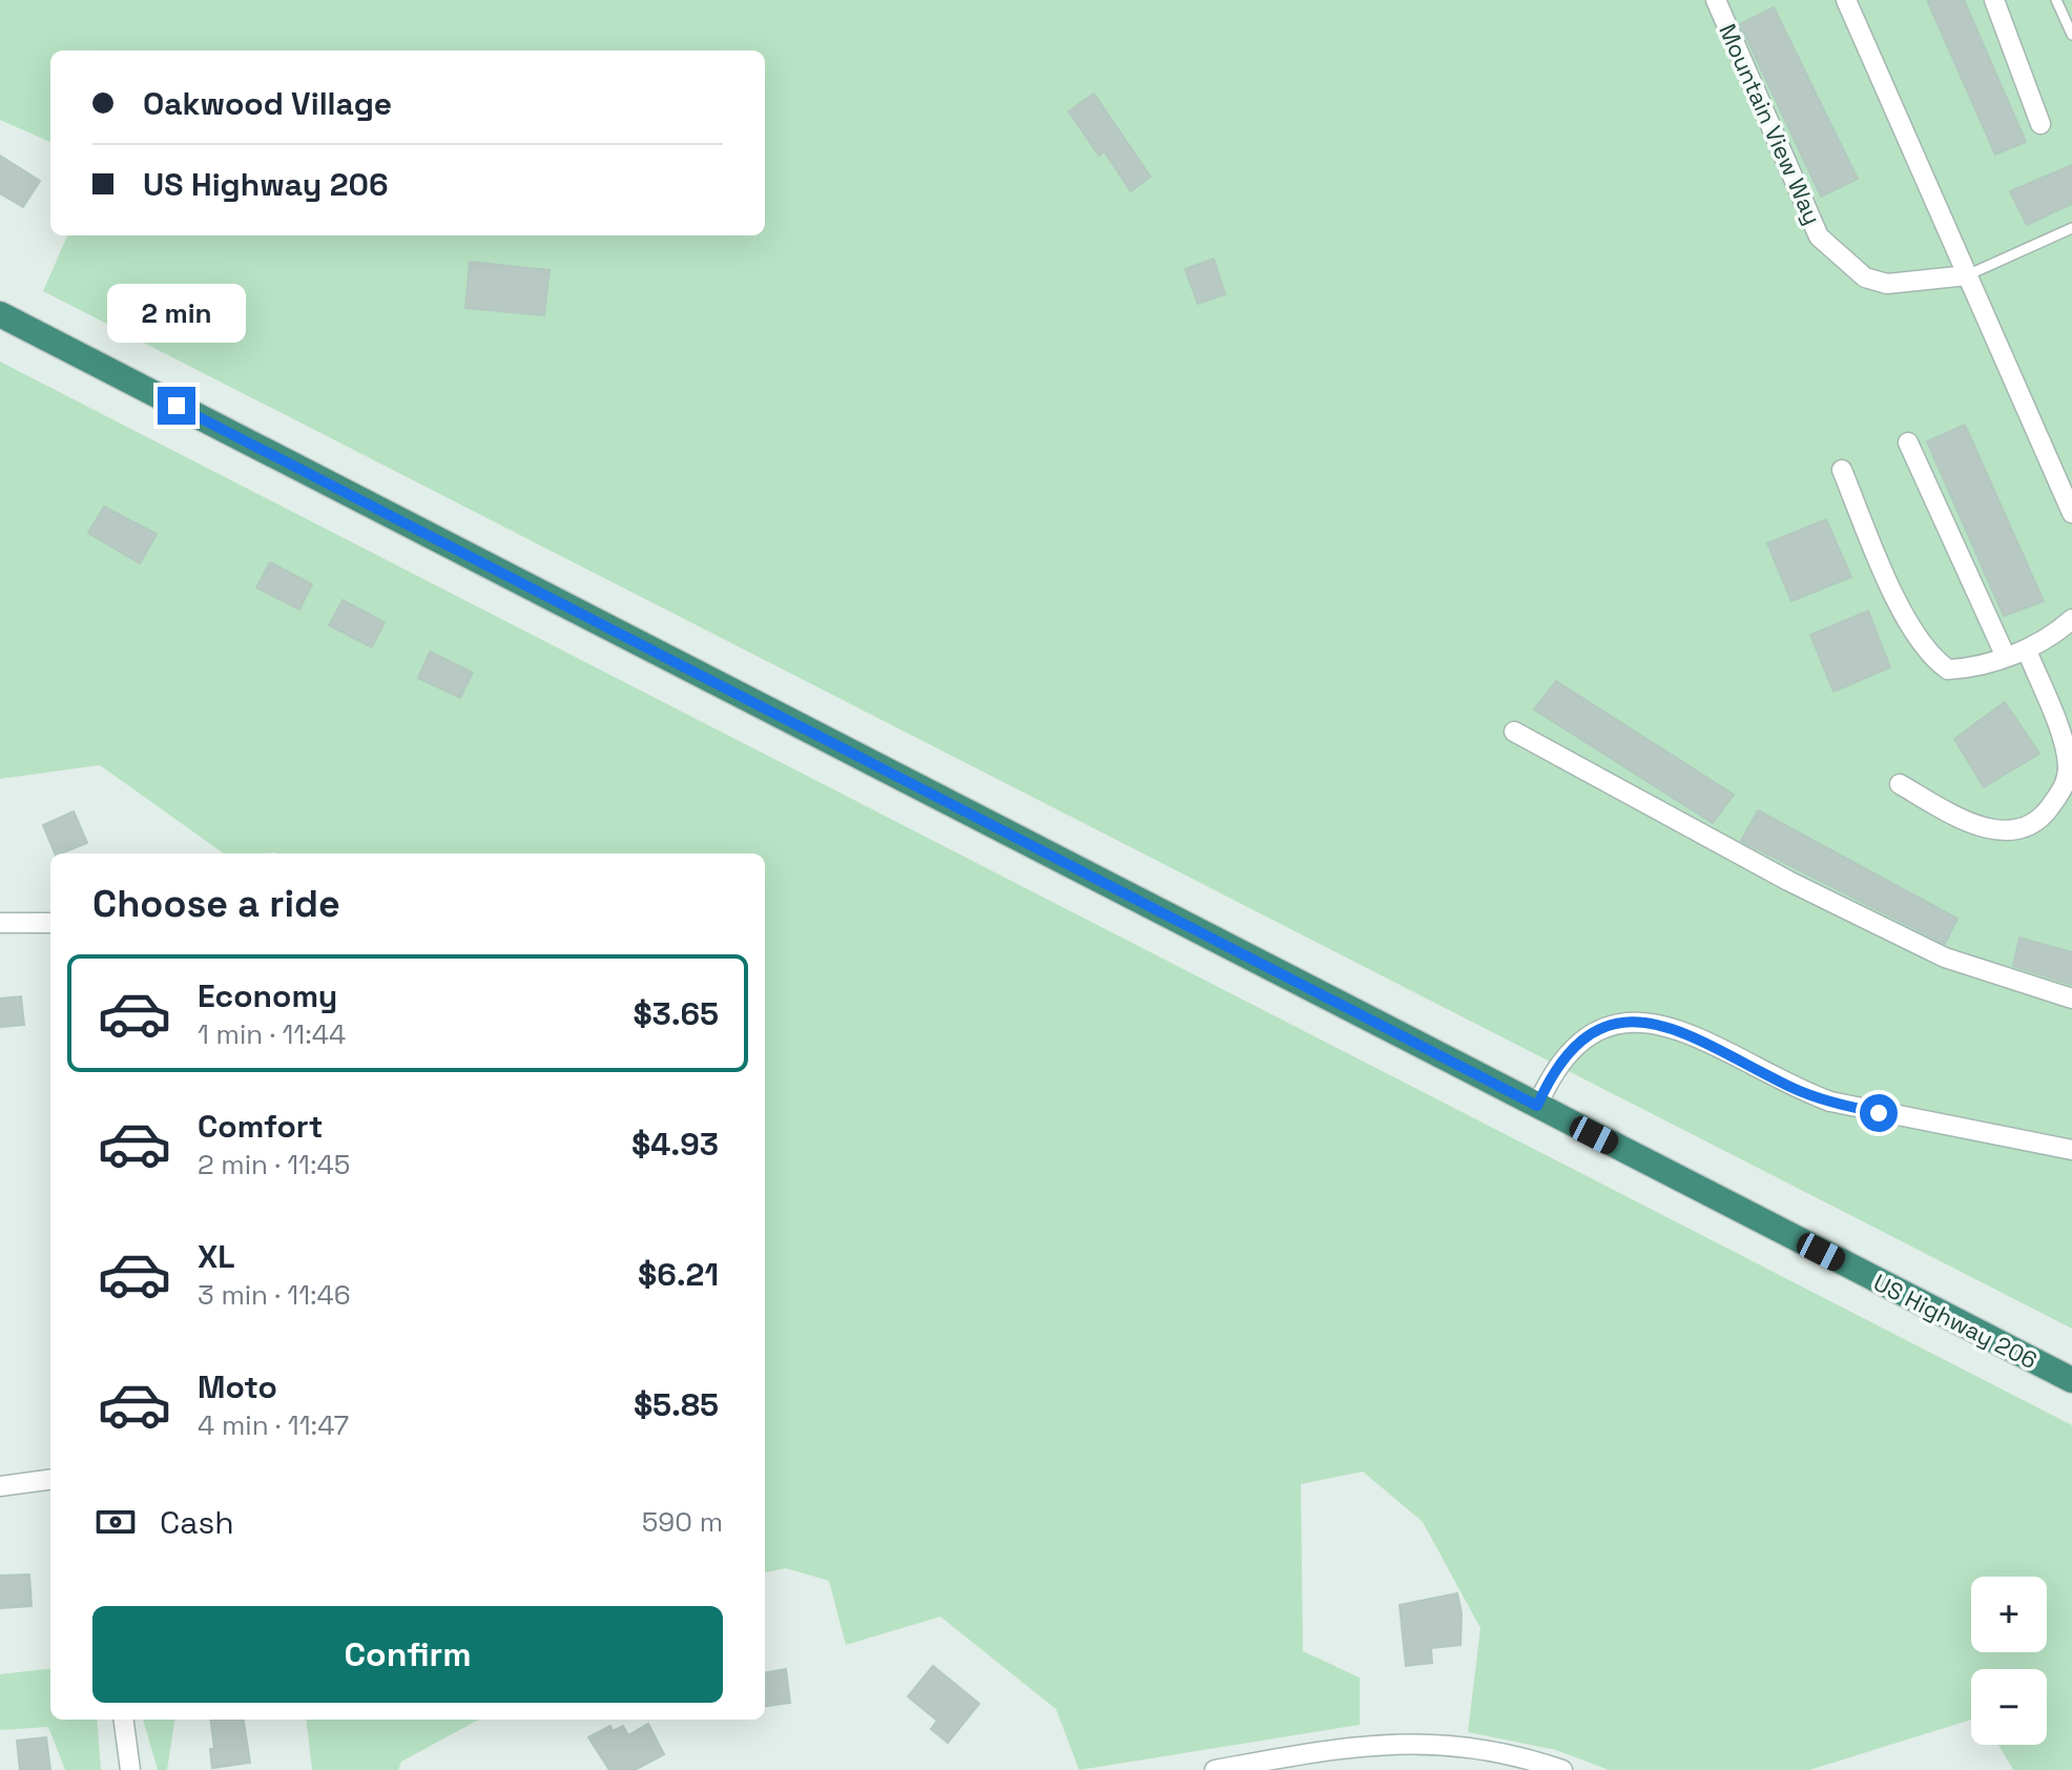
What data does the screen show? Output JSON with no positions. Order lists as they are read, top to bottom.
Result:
{
  "streets": {
    "highway": ["US Highway 206"],
    "street": ["Mountain View Way"]
  },
  "page": {
    "banner": ["Oakwood Village", "US Highway 206"],
    "bubble": "2 min",
    "heading": "Choose a ride",
    "list": [
      {
        "name": "Economy",
        "note": "1 min · 11:44",
        "value": "$3.65"
      },
      {
        "name": "Comfort",
        "note": "2 min · 11:45",
        "value": "$4.93"
      },
      {
        "name": "XL",
        "note": "3 min · 11:46",
        "value": "$6.21"
      },
      {
        "name": "Moto",
        "note": "4 min · 11:47",
        "value": "$5.85"
      }
    ],
    "pay": ["Cash", "590 m"],
    "map_buttons": ["+", "−"],
    "buttons": "Confirm"
  }
}
